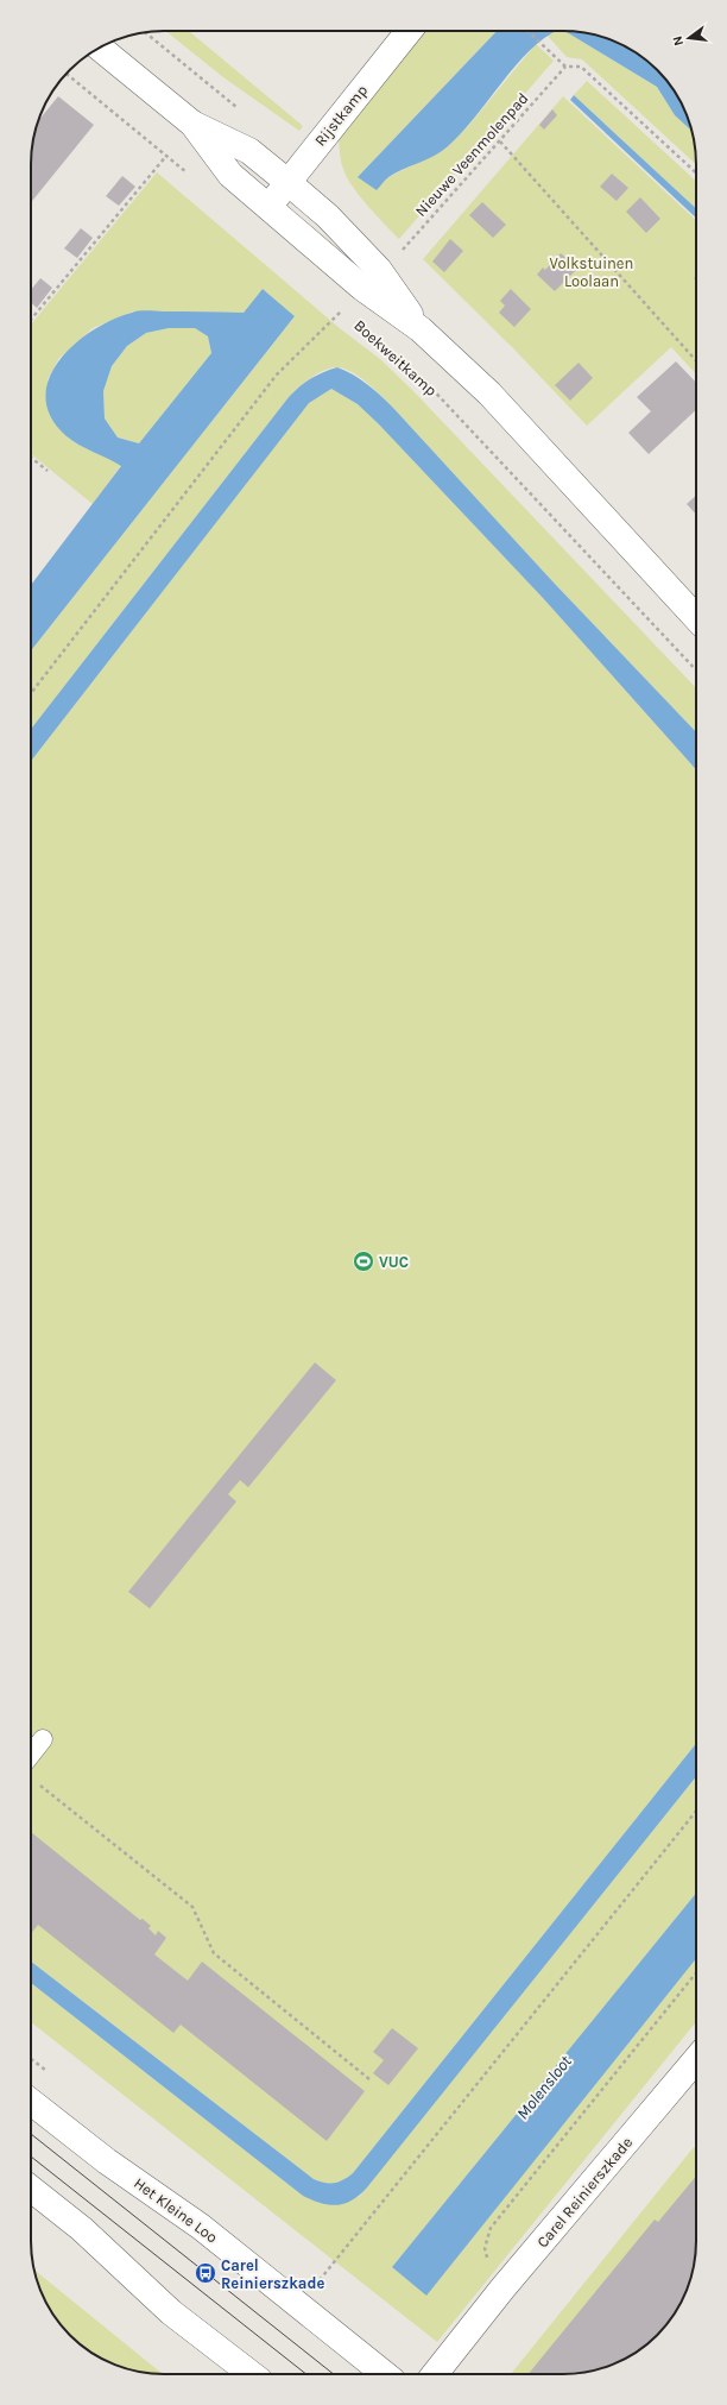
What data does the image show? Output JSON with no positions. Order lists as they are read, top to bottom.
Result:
{
  "streets": {
    "street": [
      "Rijstkamp",
      "Boekweitkamp",
      "Carel Reinierszkade",
      "Het Kleine Loo"
    ],
    "path": ["Nieuwe Veenmolenpad"]
  },
  "crossings": [
    ["Rijstkamp", "Boekweitkamp"]
  ],
  "water": ["Molensloot"],
  "parks": ["Volkstuinen Loolaan"],
  "places": {
    "sports": ["VUC"],
    "bus stop": ["Carel Reinierszkade"]
  },
  "north": "left"
}
